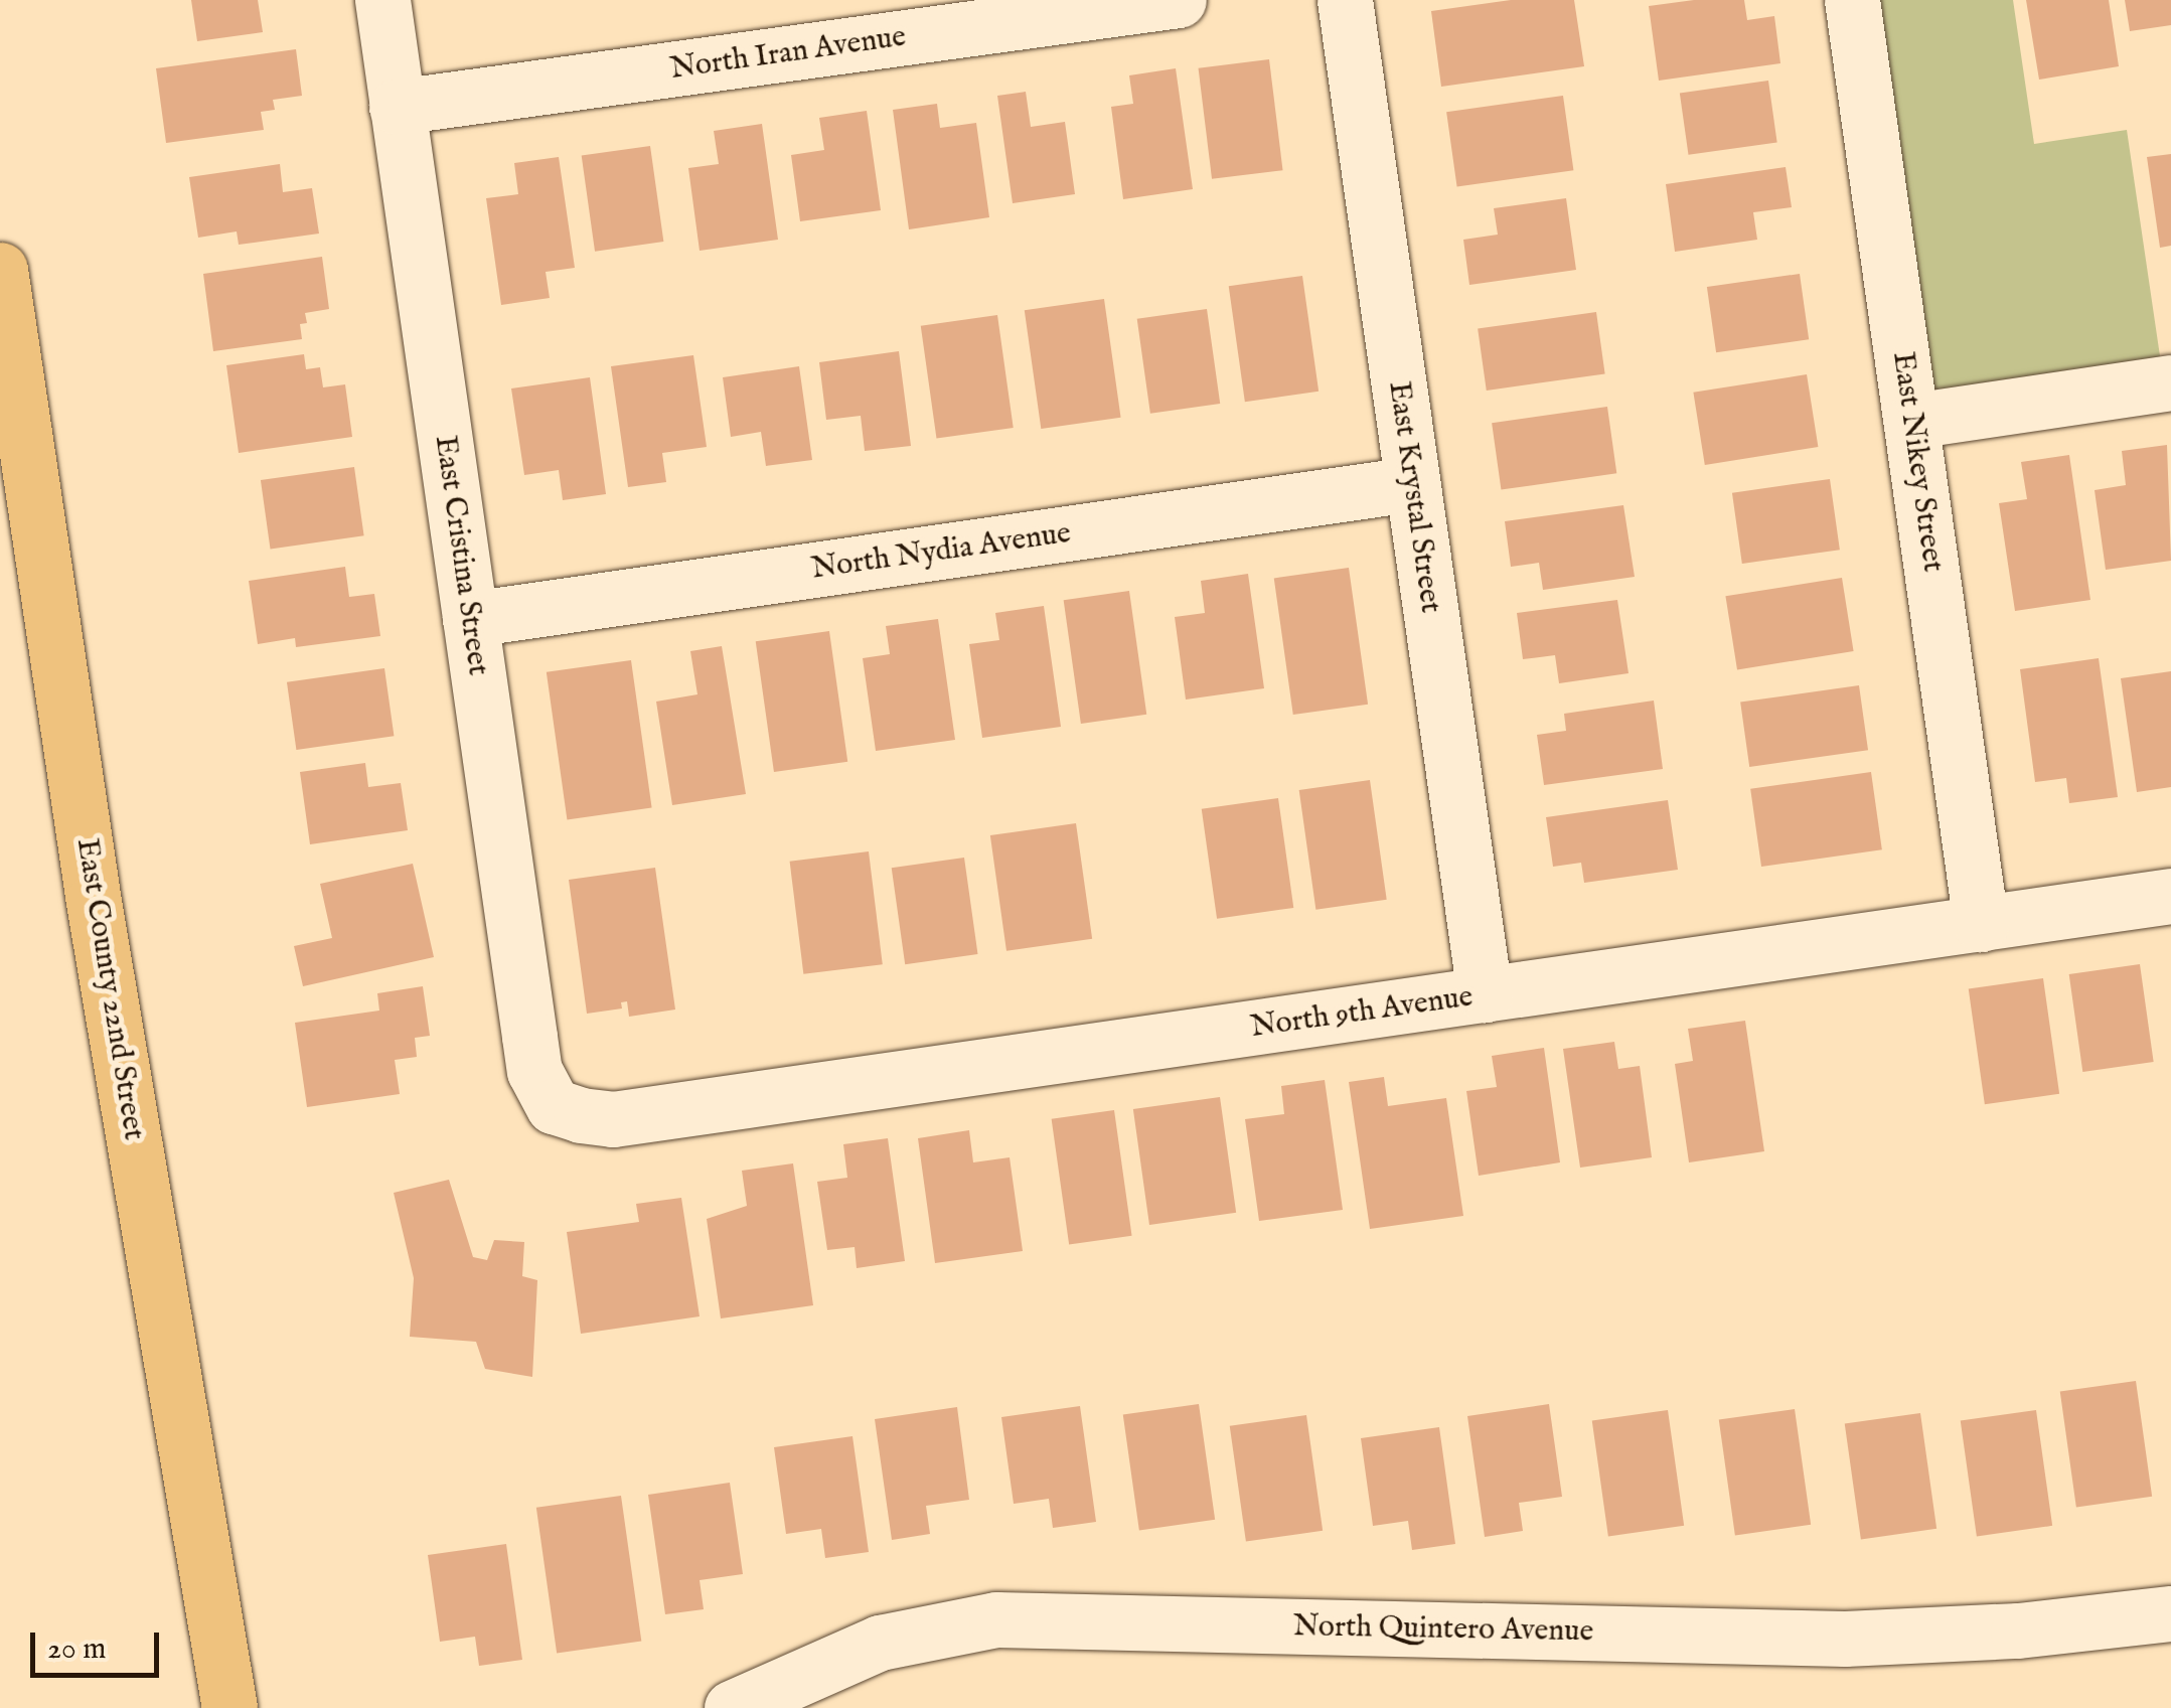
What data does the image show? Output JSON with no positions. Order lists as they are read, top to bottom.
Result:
{
  "streets": {
    "main road": ["East County 22nd Street"],
    "street": [
      "North Iran Avenue",
      "East Nikey Street",
      "East Krystal Street",
      "North Nydia Avenue",
      "East Cristina Street",
      "North 9th Avenue",
      "North Quintero Avenue"
    ]
  },
  "crossings": [
    ["North Iran Avenue", "East Cristina Street"],
    ["East Nikey Street", "North 9th Avenue"],
    ["East Krystal Street", "North Nydia Avenue"],
    ["East Krystal Street", "North 9th Avenue"],
    ["North Nydia Avenue", "East Cristina Street"],
    ["East Cristina Street", "North 9th Avenue"]
  ],
  "scale_bar": "20 m"
}
